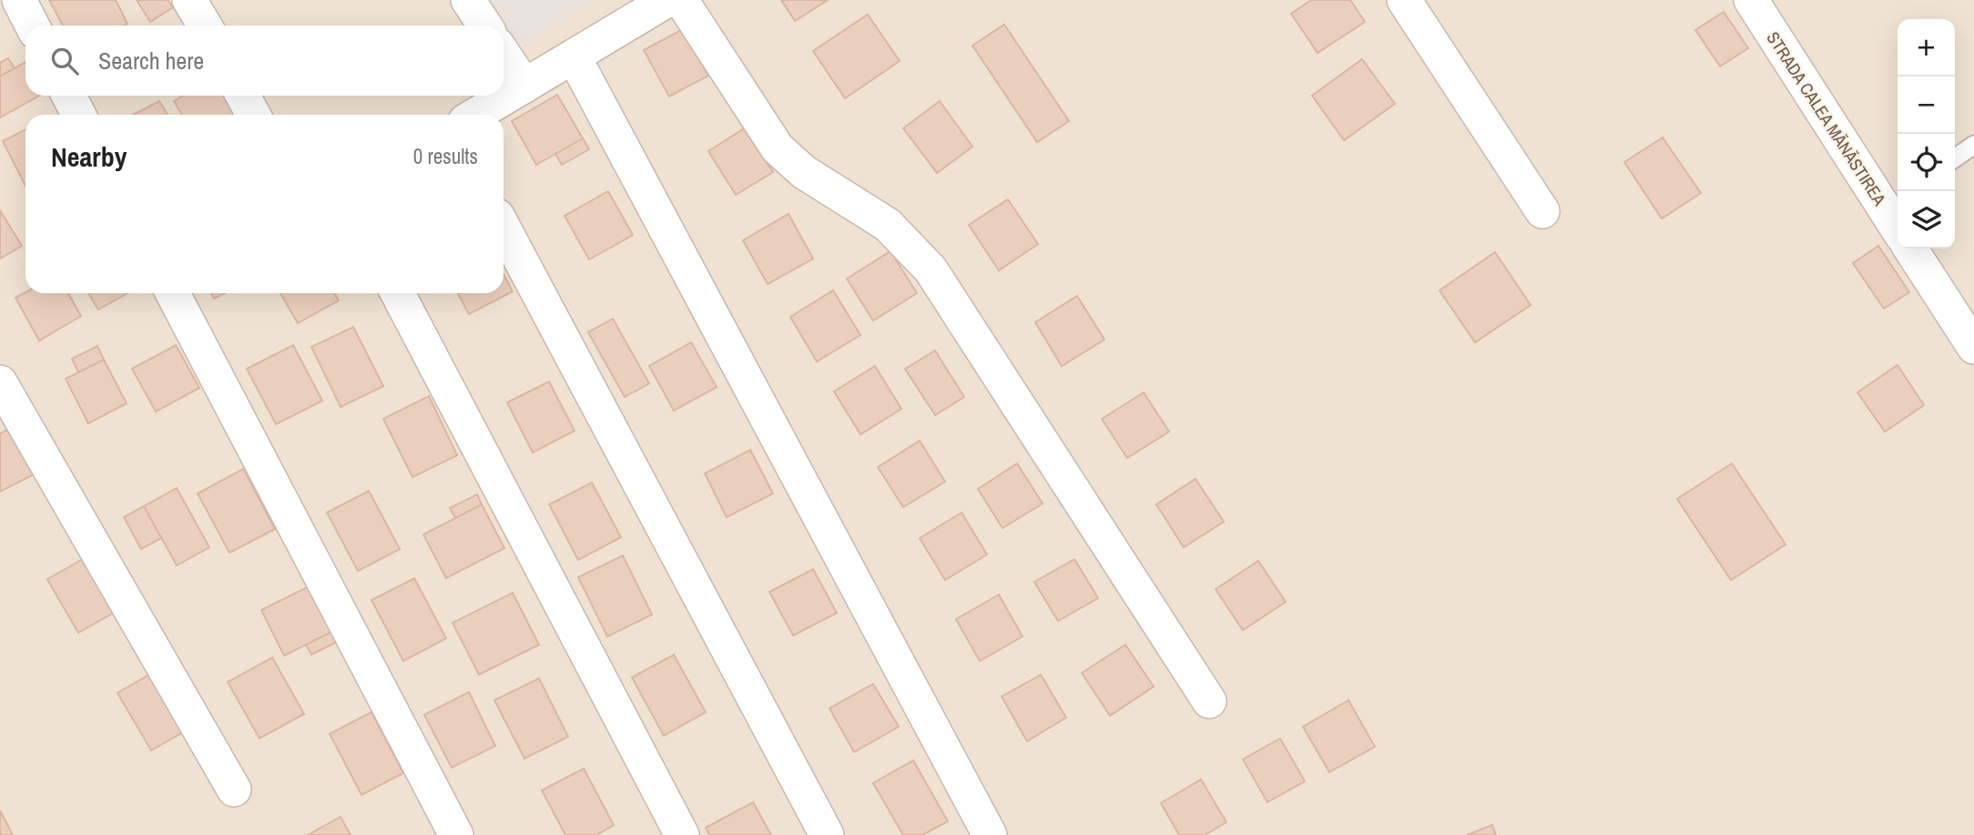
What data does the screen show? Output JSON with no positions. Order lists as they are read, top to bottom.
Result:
{
  "streets": {
    "street": ["STRADA CALEA MĂNĂSTIREA"]
  },
  "page": {
    "map_buttons": ["+", "−"],
    "search": "Search here",
    "heading": ["Nearby", "0 results"]
  }
}
